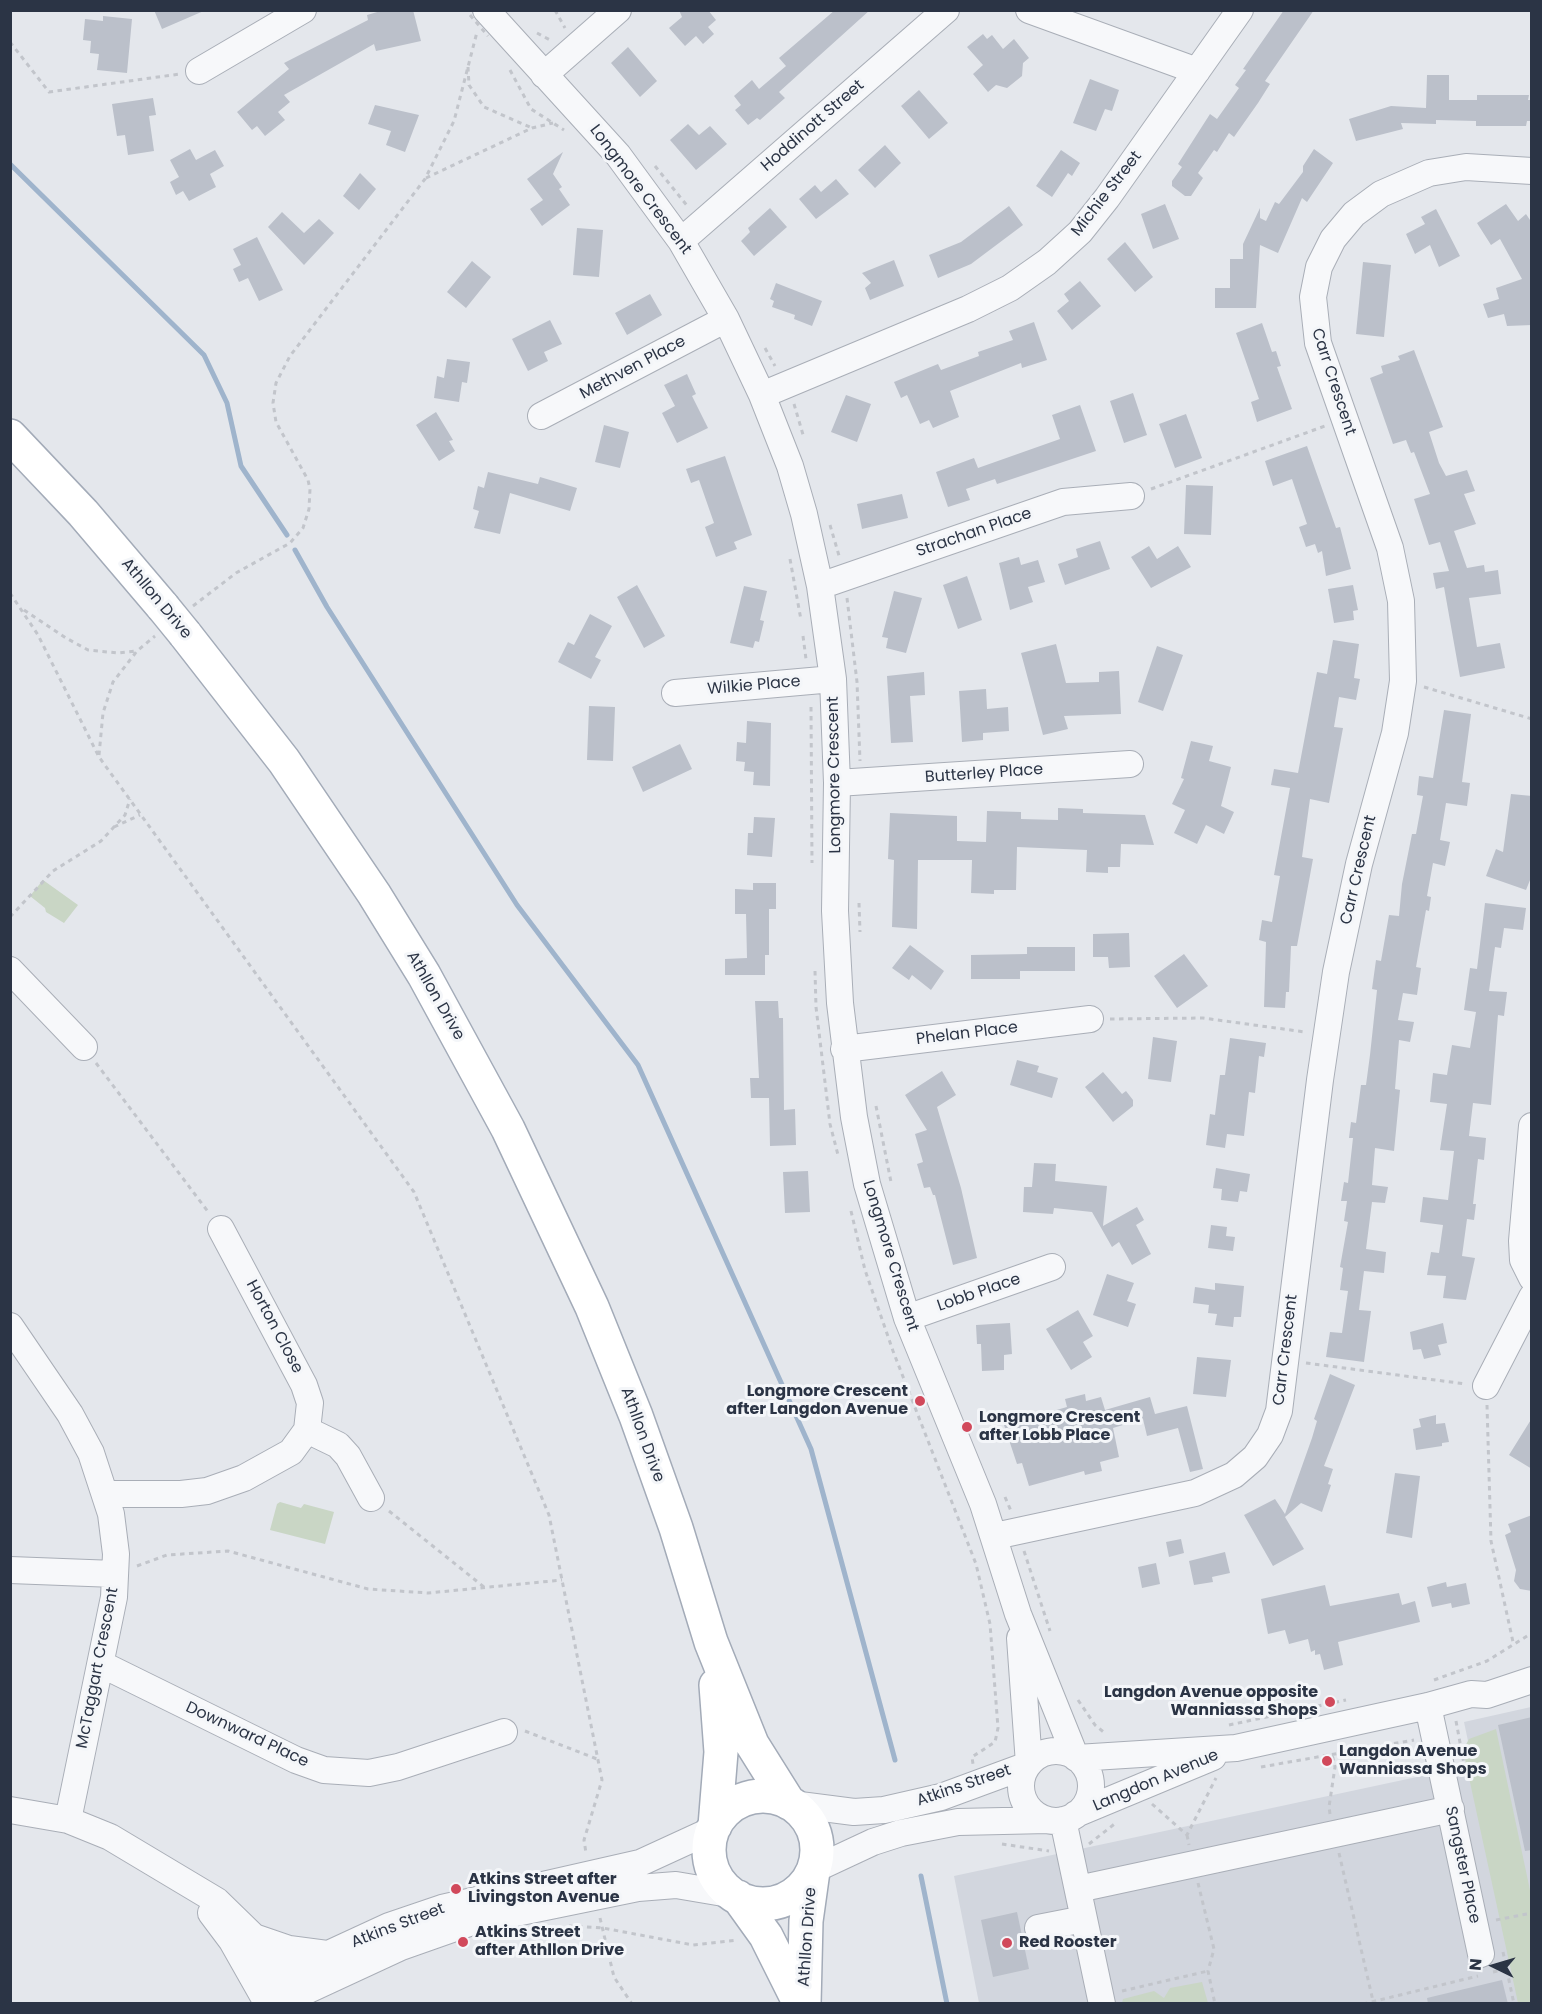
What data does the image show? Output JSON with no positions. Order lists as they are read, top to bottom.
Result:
{
  "streets": {
    "main road": ["Athllon Drive"],
    "street": [
      "Hoddinott Street",
      "Longmore Crescent",
      "Michie Street",
      "Methven Place",
      "Carr Crescent",
      "Strachan Place",
      "Wilkie Place",
      "Butterley Place",
      "Phelan Place",
      "Lobb Place",
      "Horton Close",
      "McTaggart Crescent",
      "Downward Place",
      "Langdon Avenue",
      "Atkins Street",
      "Sangster Place"
    ]
  },
  "crossings": [
    ["Hoddinott Street", "Longmore Crescent"],
    ["Longmore Crescent", "Michie Street"],
    ["Longmore Crescent", "Methven Place"],
    ["Longmore Crescent", "Carr Crescent"],
    ["Longmore Crescent", "Strachan Place"],
    ["Longmore Crescent", "Wilkie Place"],
    ["Longmore Crescent", "Butterley Place"],
    ["Longmore Crescent", "Phelan Place"],
    ["Longmore Crescent", "Lobb Place"],
    ["Longmore Crescent", "Langdon Avenue"],
    ["Longmore Crescent", "Atkins Street"],
    ["Athllon Drive", "Atkins Street"],
    ["McTaggart Crescent", "Downward Place"],
    ["Langdon Avenue", "Atkins Street"],
    ["Langdon Avenue", "Sangster Place"]
  ],
  "places": [
    "Longmore Crescent after Langdon Avenue",
    "Longmore Crescent after Lobb Place",
    "Langdon Avenue opposite Wanniassa Shops",
    "Langdon Avenue Wanniassa Shops",
    "Atkins Street after Livingston Avenue",
    "Atkins Street after Athllon Drive",
    "Red Rooster"
  ],
  "north": "left"
}
